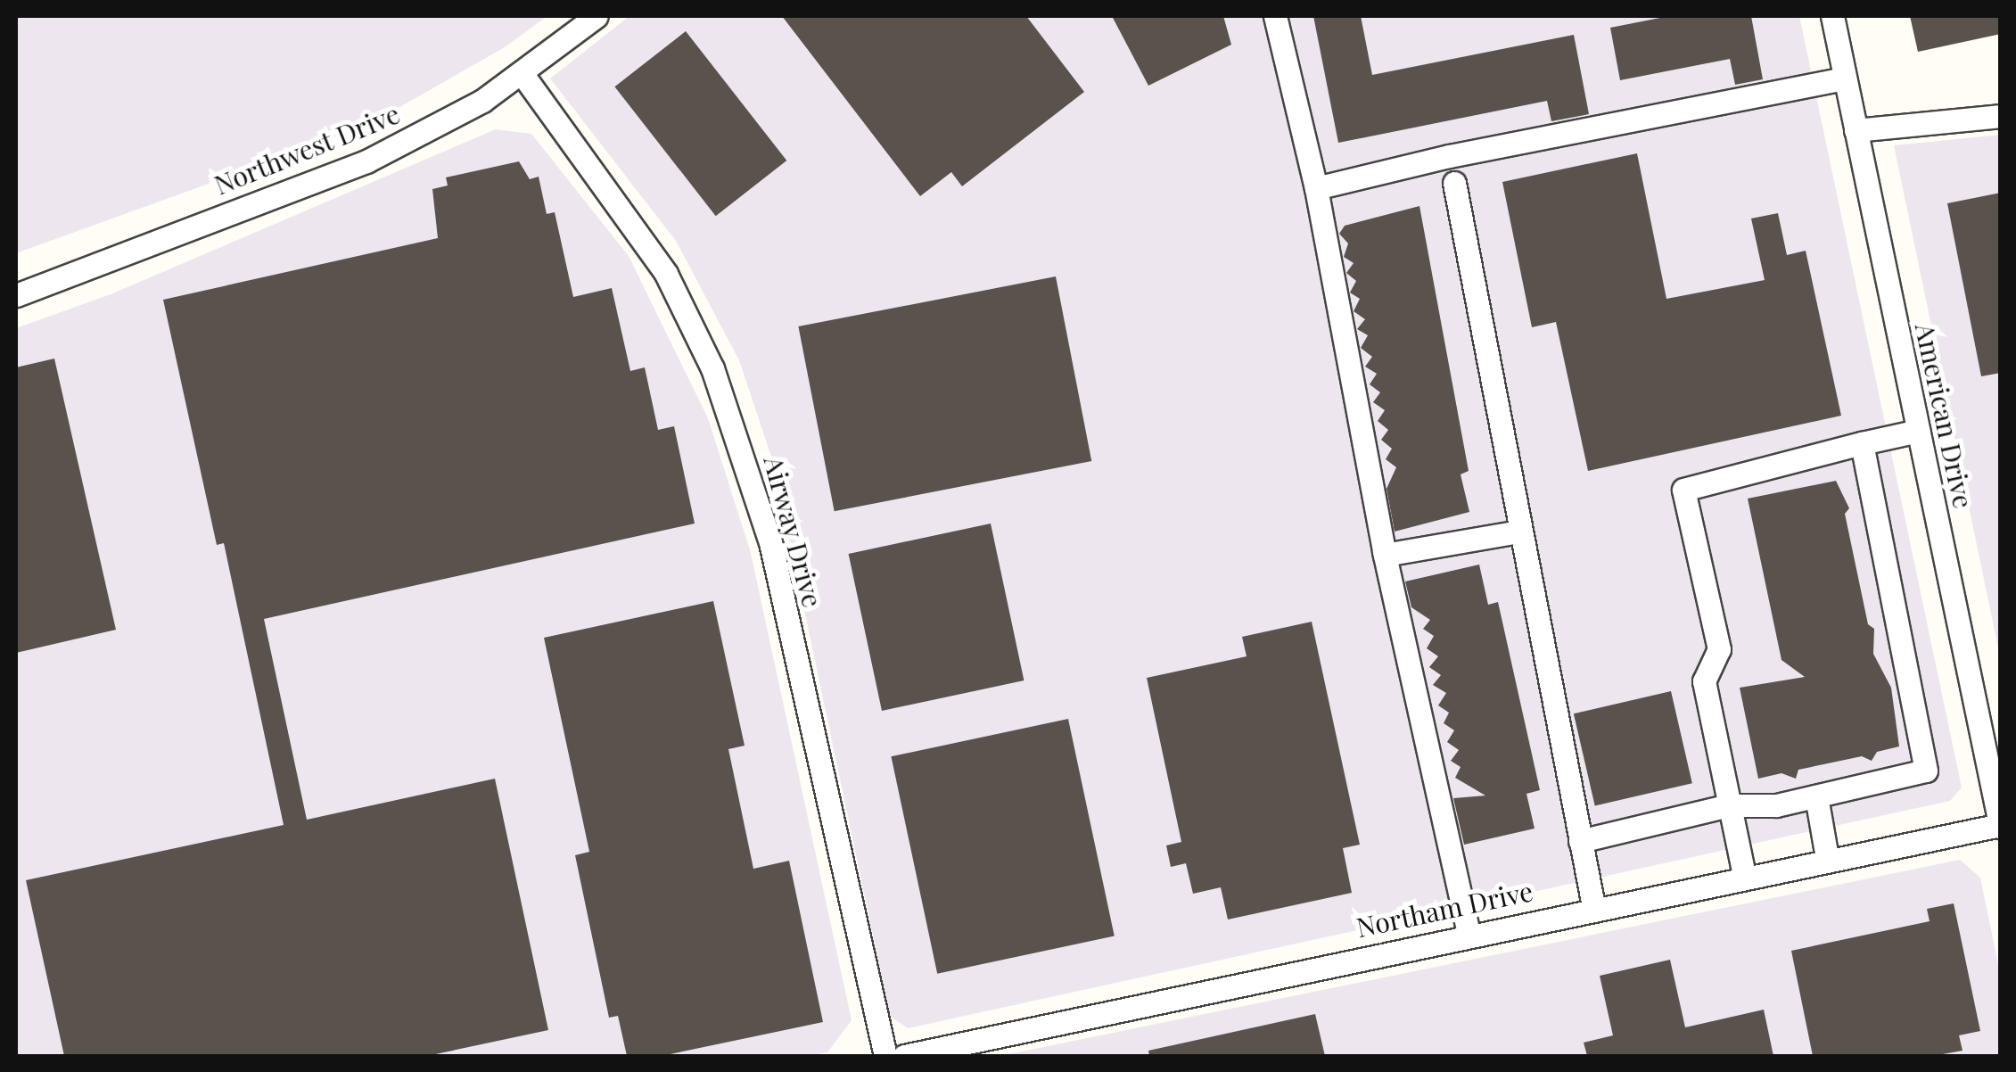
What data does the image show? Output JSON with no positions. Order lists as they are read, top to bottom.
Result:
{
  "streets": {
    "street": [
      "Northwest Drive",
      "American Drive",
      "Airway Drive",
      "Northam Drive"
    ]
  },
  "crossings": [
    ["Northwest Drive", "Airway Drive"],
    ["American Drive", "Northam Drive"]
  ]
}
